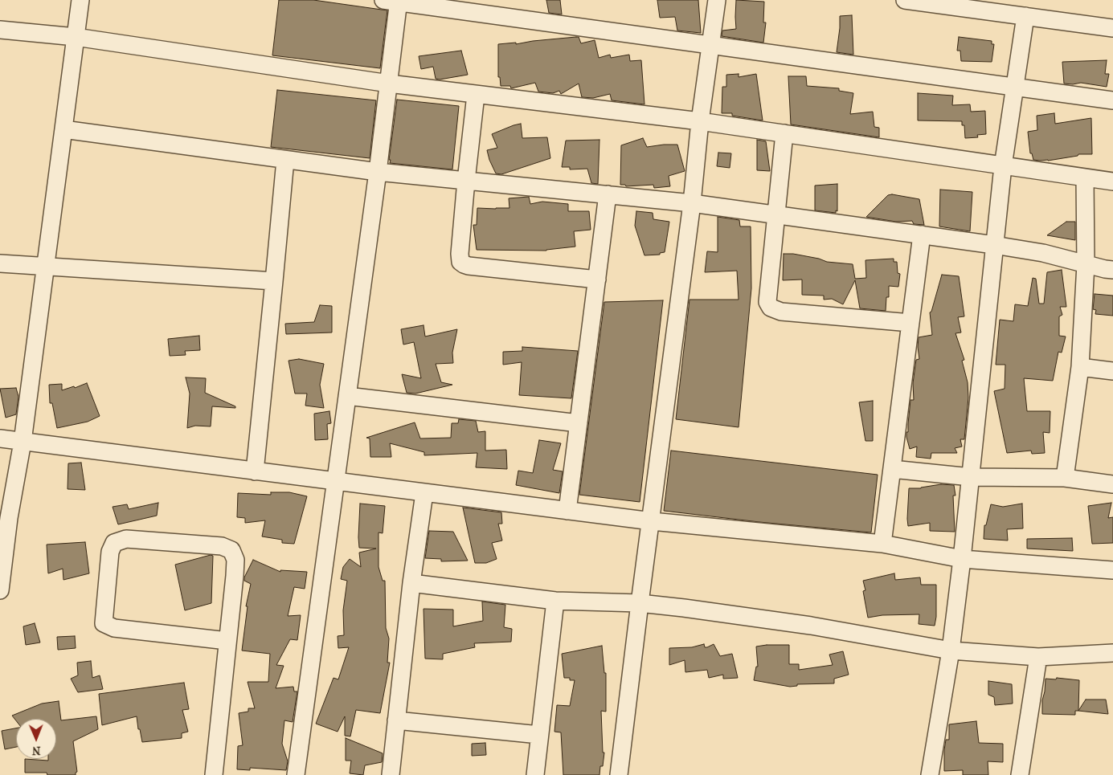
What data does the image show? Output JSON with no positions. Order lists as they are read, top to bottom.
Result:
{
  "north": "bottom"
}
